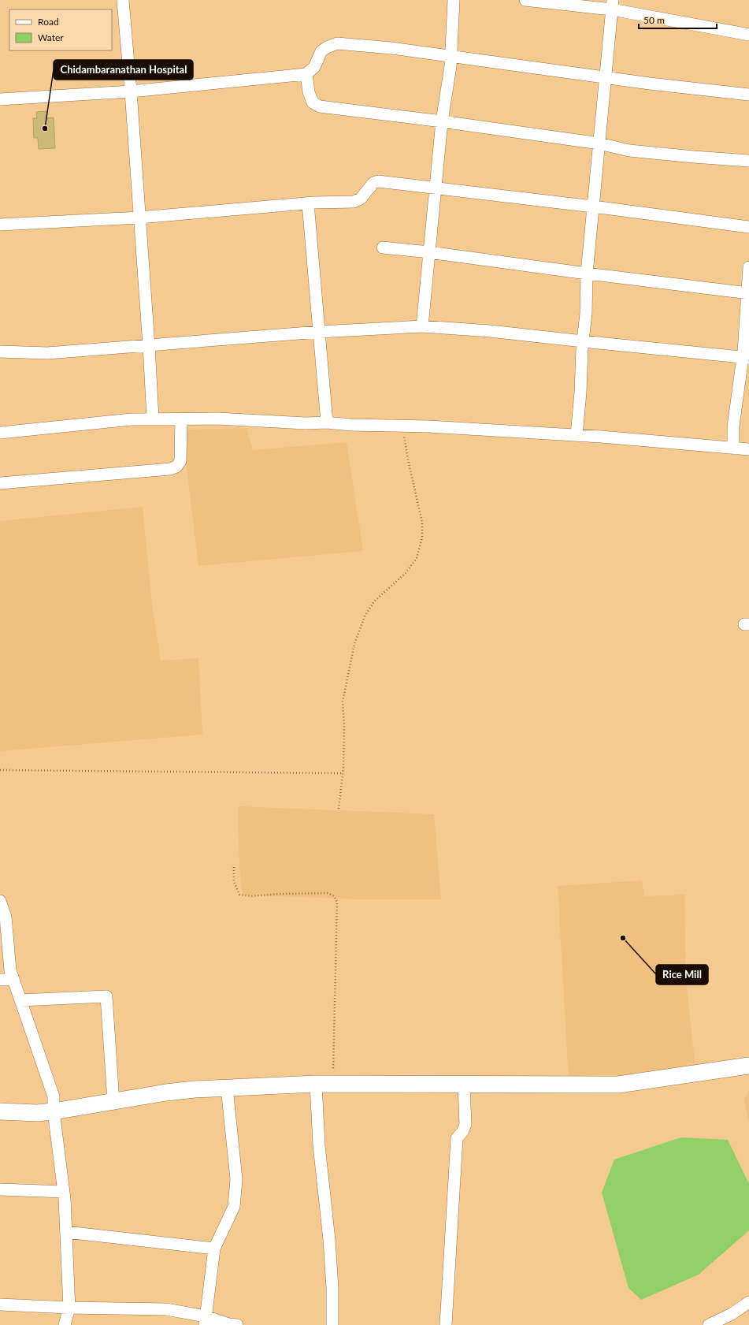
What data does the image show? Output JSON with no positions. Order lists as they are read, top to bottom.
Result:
{
  "places": ["Chidambaranathan Hospital", "Rice Mill"],
  "legend": ["Road", "Water"],
  "scale_bar": "50 m"
}
